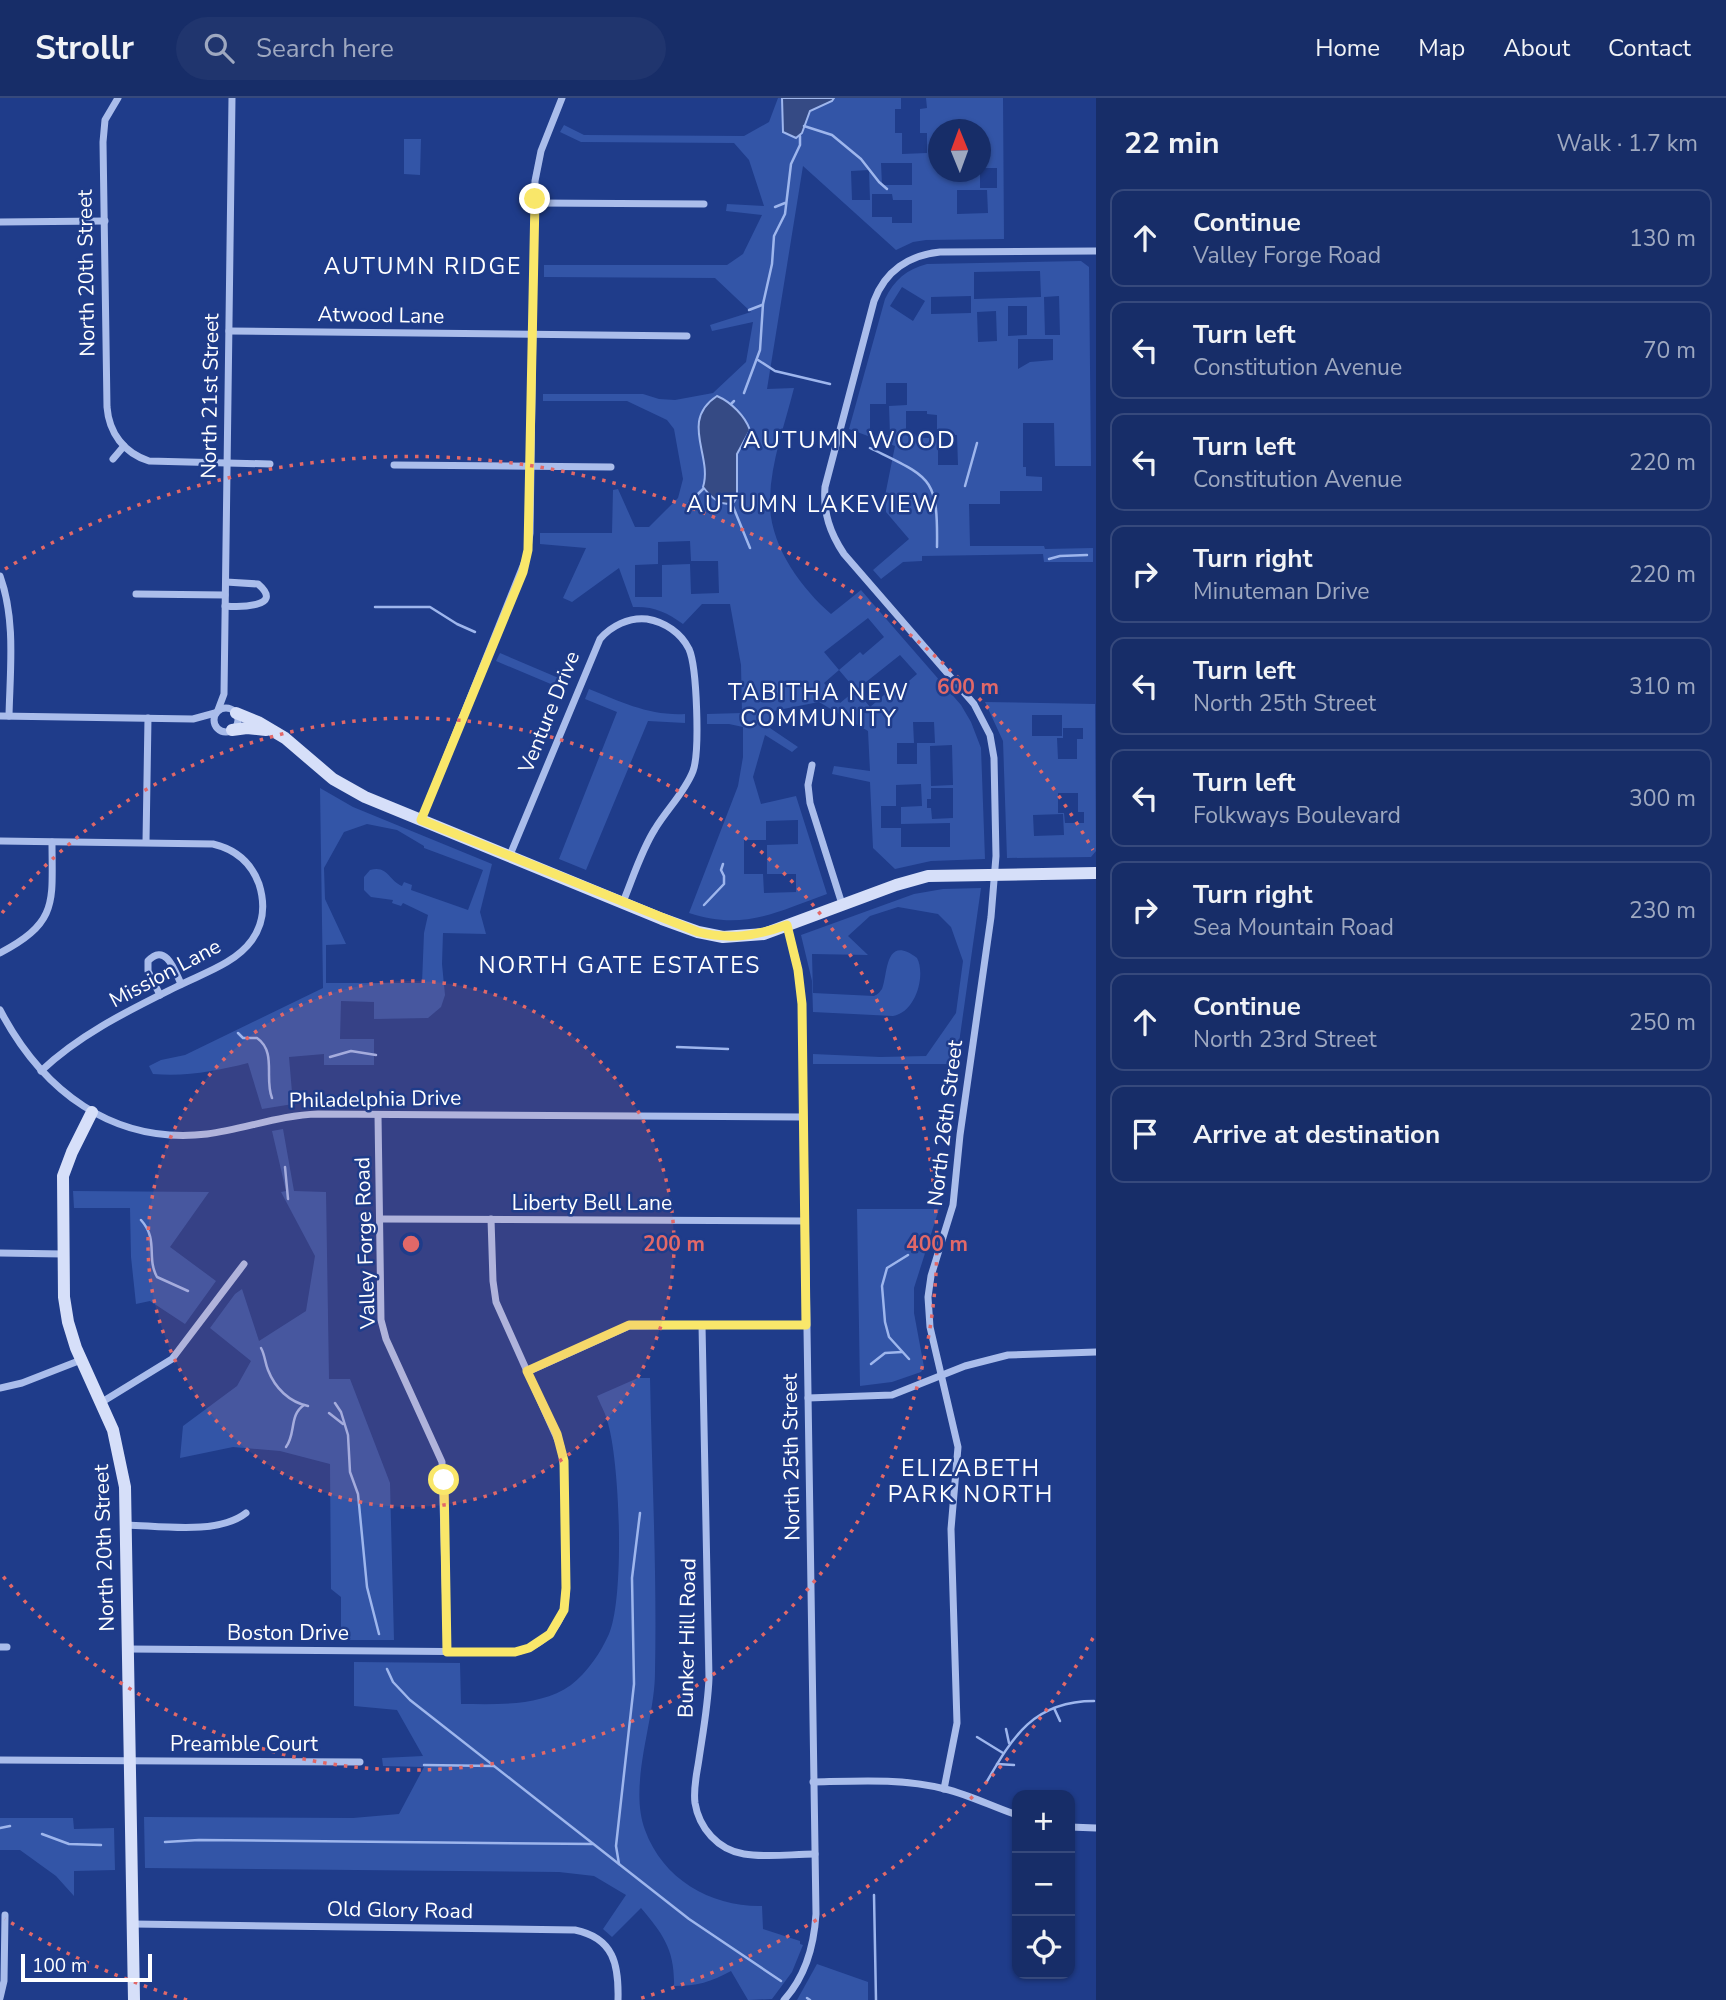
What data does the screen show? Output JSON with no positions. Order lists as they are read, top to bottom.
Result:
{
  "streets": {
    "street": [
      "North 20th Street",
      "Atwood Lane",
      "North 21st Street",
      "Venture Drive",
      "Mission Lane",
      "Philadelphia Drive",
      "North 26th Street",
      "Liberty Bell Lane",
      "Valley Forge Road",
      "North 25th Street",
      "Boston Drive",
      "Bunker Hill Road",
      "Preamble Court",
      "Old Glory Road"
    ]
  },
  "crossings": [
    ["North 20th Street", "Philadelphia Drive"],
    ["North 20th Street", "Boston Drive"],
    ["North 20th Street", "Preamble Court"],
    ["North 20th Street", "Old Glory Road"],
    ["Atwood Lane", "North 21st Street"],
    ["Mission Lane", "Philadelphia Drive"],
    ["Philadelphia Drive", "Valley Forge Road"],
    ["Philadelphia Drive", "North 25th Street"],
    ["Liberty Bell Lane", "Valley Forge Road"],
    ["Liberty Bell Lane", "North 25th Street"],
    ["Liberty Bell Lane", "Boston Drive"],
    ["Valley Forge Road", "Boston Drive"],
    ["North 25th Street", "Bunker Hill Road"]
  ],
  "districts": [
    "AUTUMN RIDGE",
    "AUTUMN WOOD",
    "AUTUMN LAKEVIEW",
    "TABITHA NEW COMMUNITY",
    "NORTH GATE ESTATES",
    "ELIZABETH PARK NORTH"
  ],
  "scale_bar": "100 m",
  "north": "top",
  "page": {
    "header": "Strollr",
    "search": "Search here",
    "nav": [
      "Home",
      "Map",
      "About",
      "Contact"
    ],
    "heading": ["22 min", "Walk · 1.7 km"],
    "list": [
      ["Continue", "Valley Forge Road", "130 m"],
      ["Turn left", "Constitution Avenue", "70 m"],
      ["Turn left", "Constitution Avenue", "220 m"],
      ["Turn right", "Minuteman Drive", "220 m"],
      ["Turn left", "North 25th Street", "310 m"],
      ["Turn left", "Folkways Boulevard", "300 m"],
      ["Turn right", "Sea Mountain Road", "230 m"],
      ["Continue", "North 23rd Street", "250 m"],
      "Arrive at destination"
    ],
    "map_buttons": ["+", "−"],
    "scale": "100 m"
  },
  "rings": ["600 m", "200 m", "400 m"]
}
